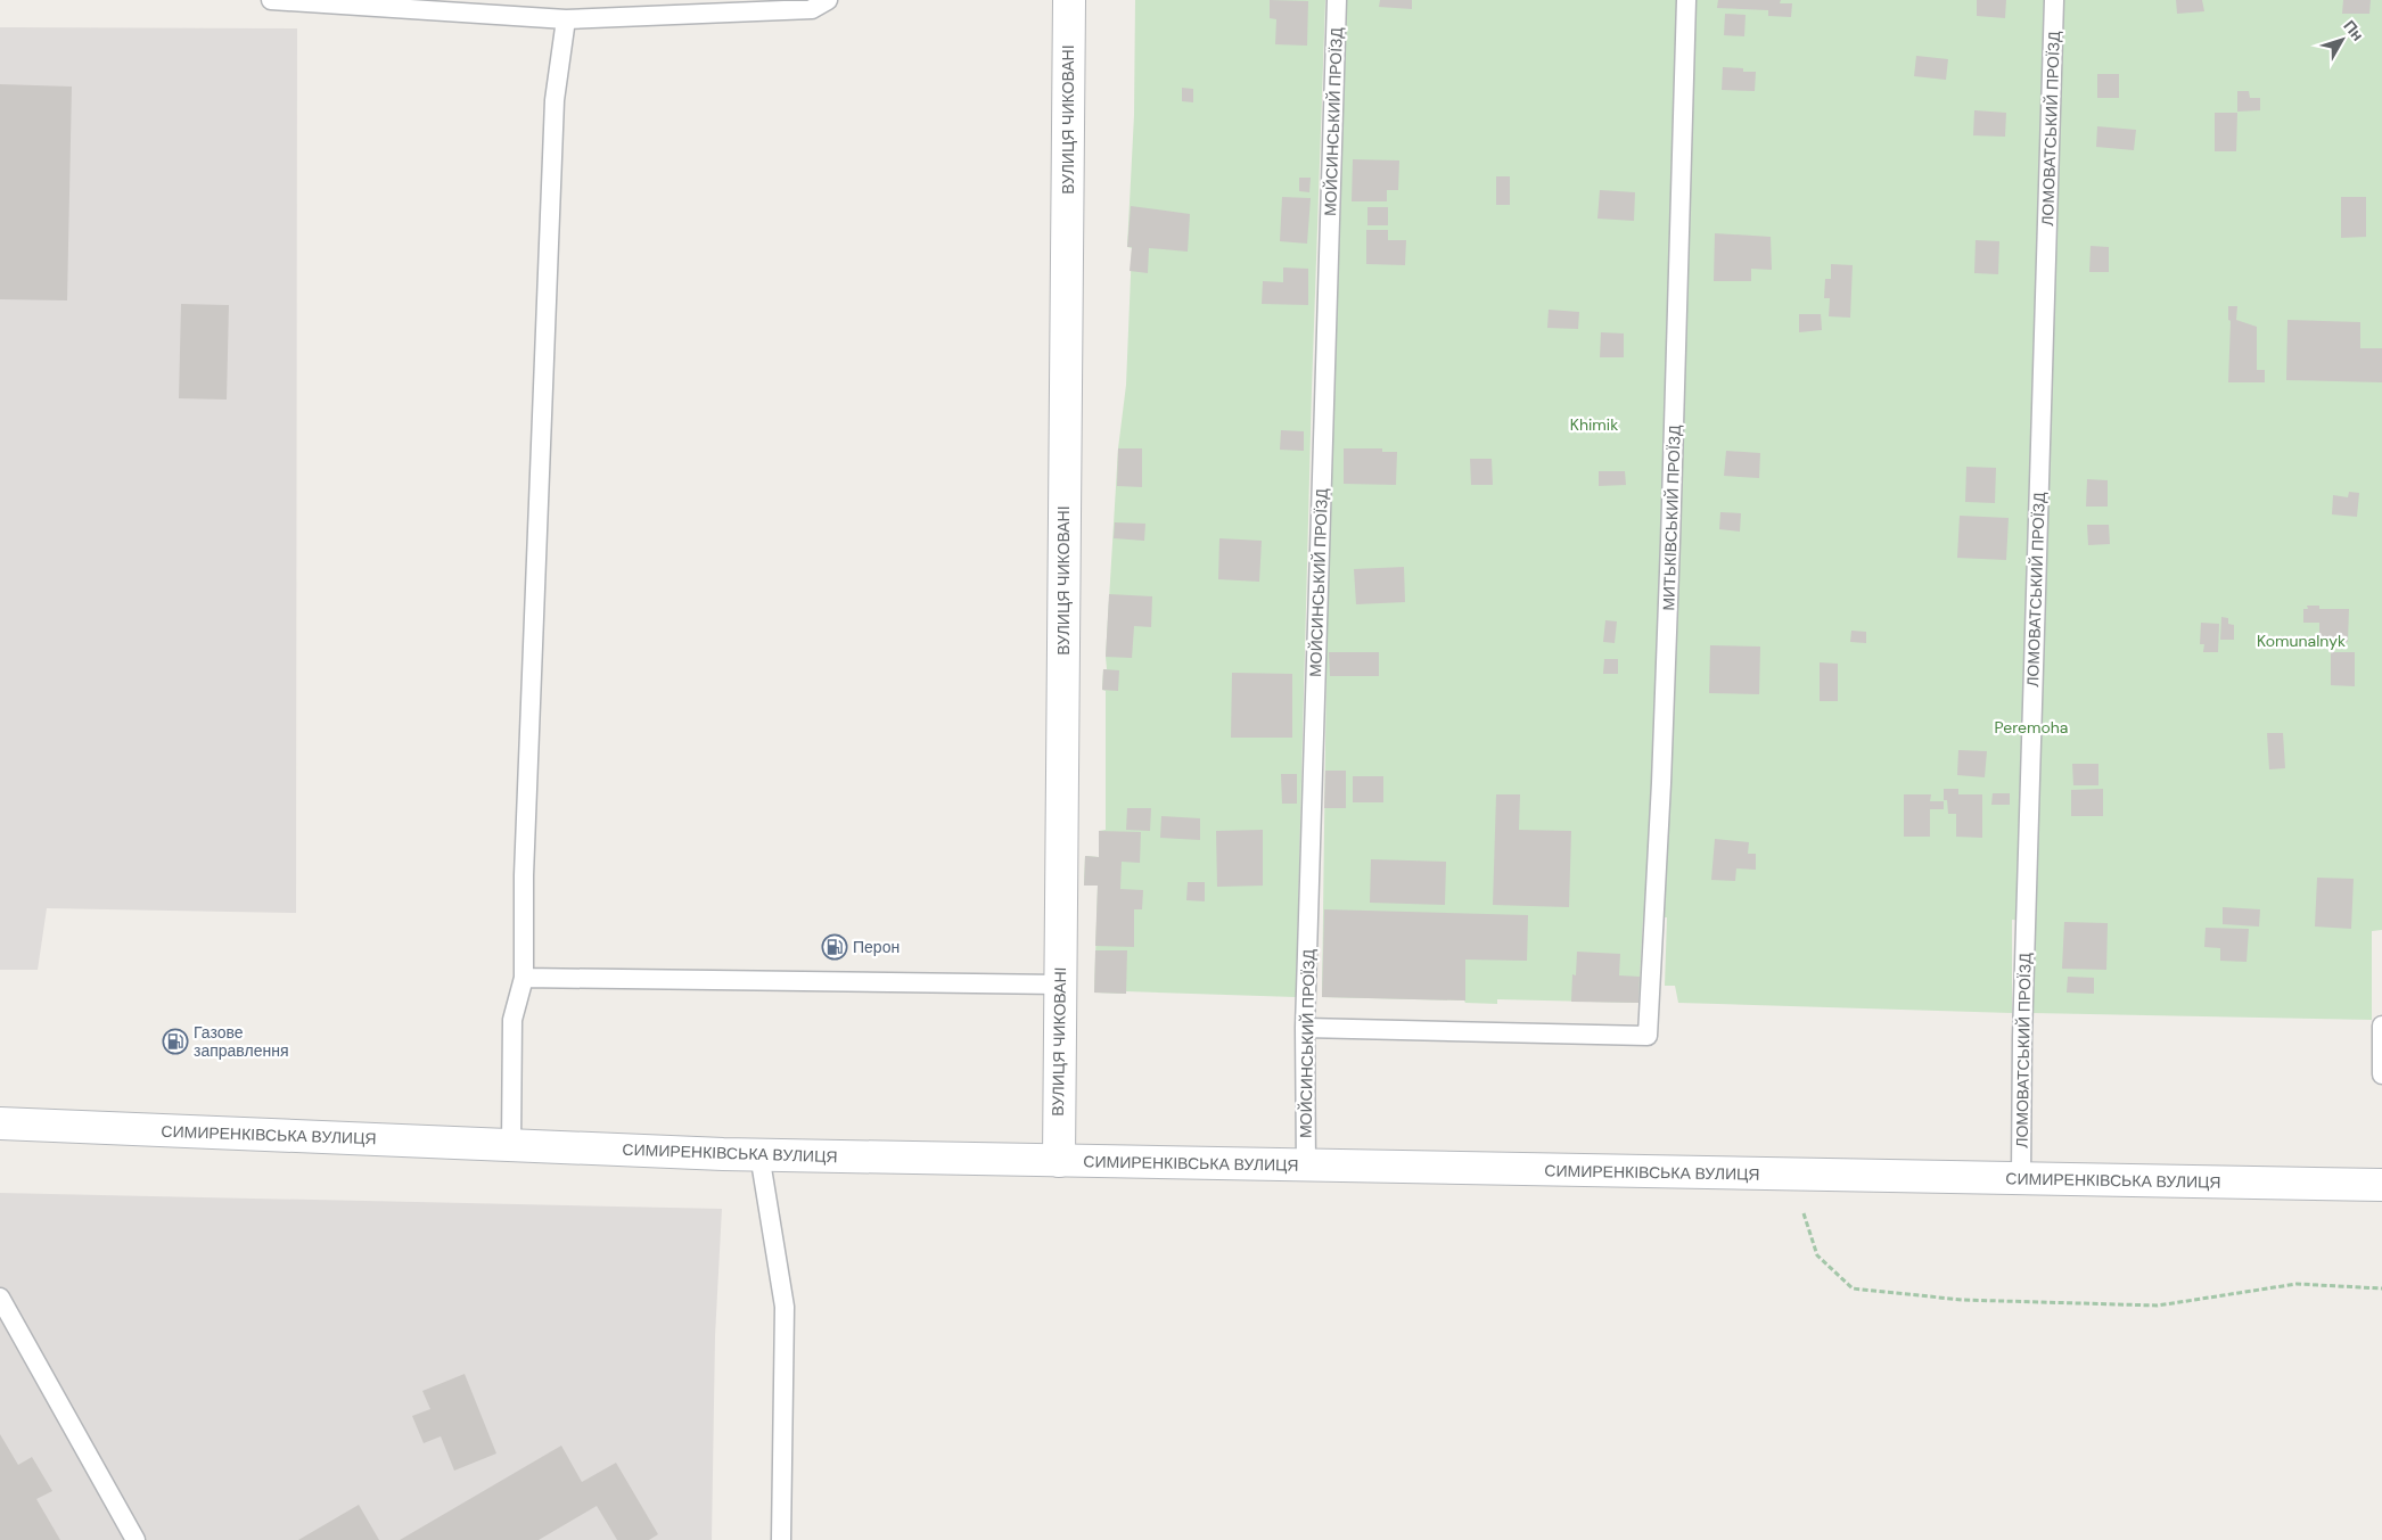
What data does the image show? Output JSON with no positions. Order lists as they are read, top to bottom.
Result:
{
  "streets": {
    "main road": ["ВУЛИЦЯ ЧИКОВАНІ", "СИМИРЕНКІВСЬКА ВУЛИЦЯ"],
    "lane": ["МОЙСИНСЬКИЙ ПРОЇЗД", "ЛОМОВАТСЬКИЙ ПРОЇЗД", "МИТЬКІВСЬКИЙ ПРОЇЗД"]
  },
  "crossings": [
    ["ВУЛИЦЯ ЧИКОВАНІ", "СИМИРЕНКІВСЬКА ВУЛИЦЯ"],
    ["МОЙСИНСЬКИЙ ПРОЇЗД", "МИТЬКІВСЬКИЙ ПРОЇЗД"],
    ["МОЙСИНСЬКИЙ ПРОЇЗД", "СИМИРЕНКІВСЬКА ВУЛИЦЯ"],
    ["ЛОМОВАТСЬКИЙ ПРОЇЗД", "СИМИРЕНКІВСЬКА ВУЛИЦЯ"]
  ],
  "parks": ["Khimik", "Komunalnyk", "Peremoha"],
  "places": {
    "fuel station": ["Перон", "Газове заправлення"]
  },
  "north": "top right"
}
